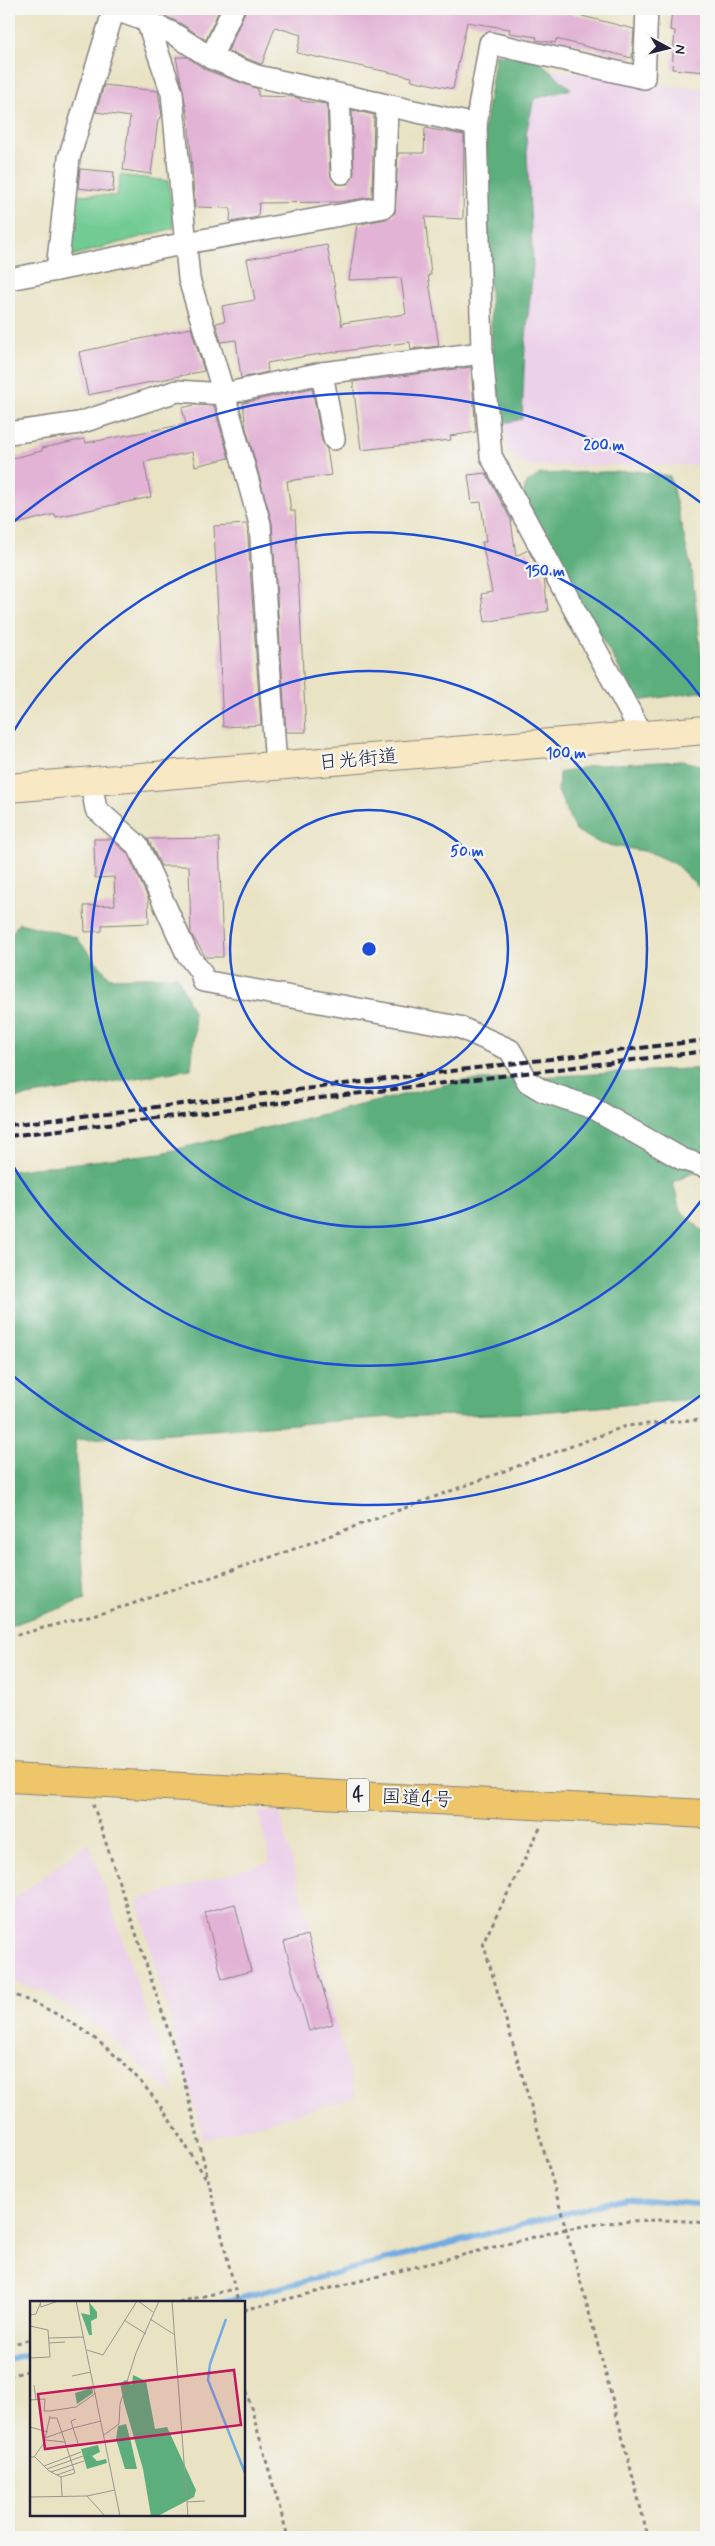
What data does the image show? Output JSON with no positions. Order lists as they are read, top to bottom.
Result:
{
  "streets": {
    "highway": ["4", "国道4号"],
    "main road": ["日光街道"]
  },
  "north": "right",
  "rings": [
    "200 m",
    "150 m",
    "100 m",
    "50 m"
  ]
}
